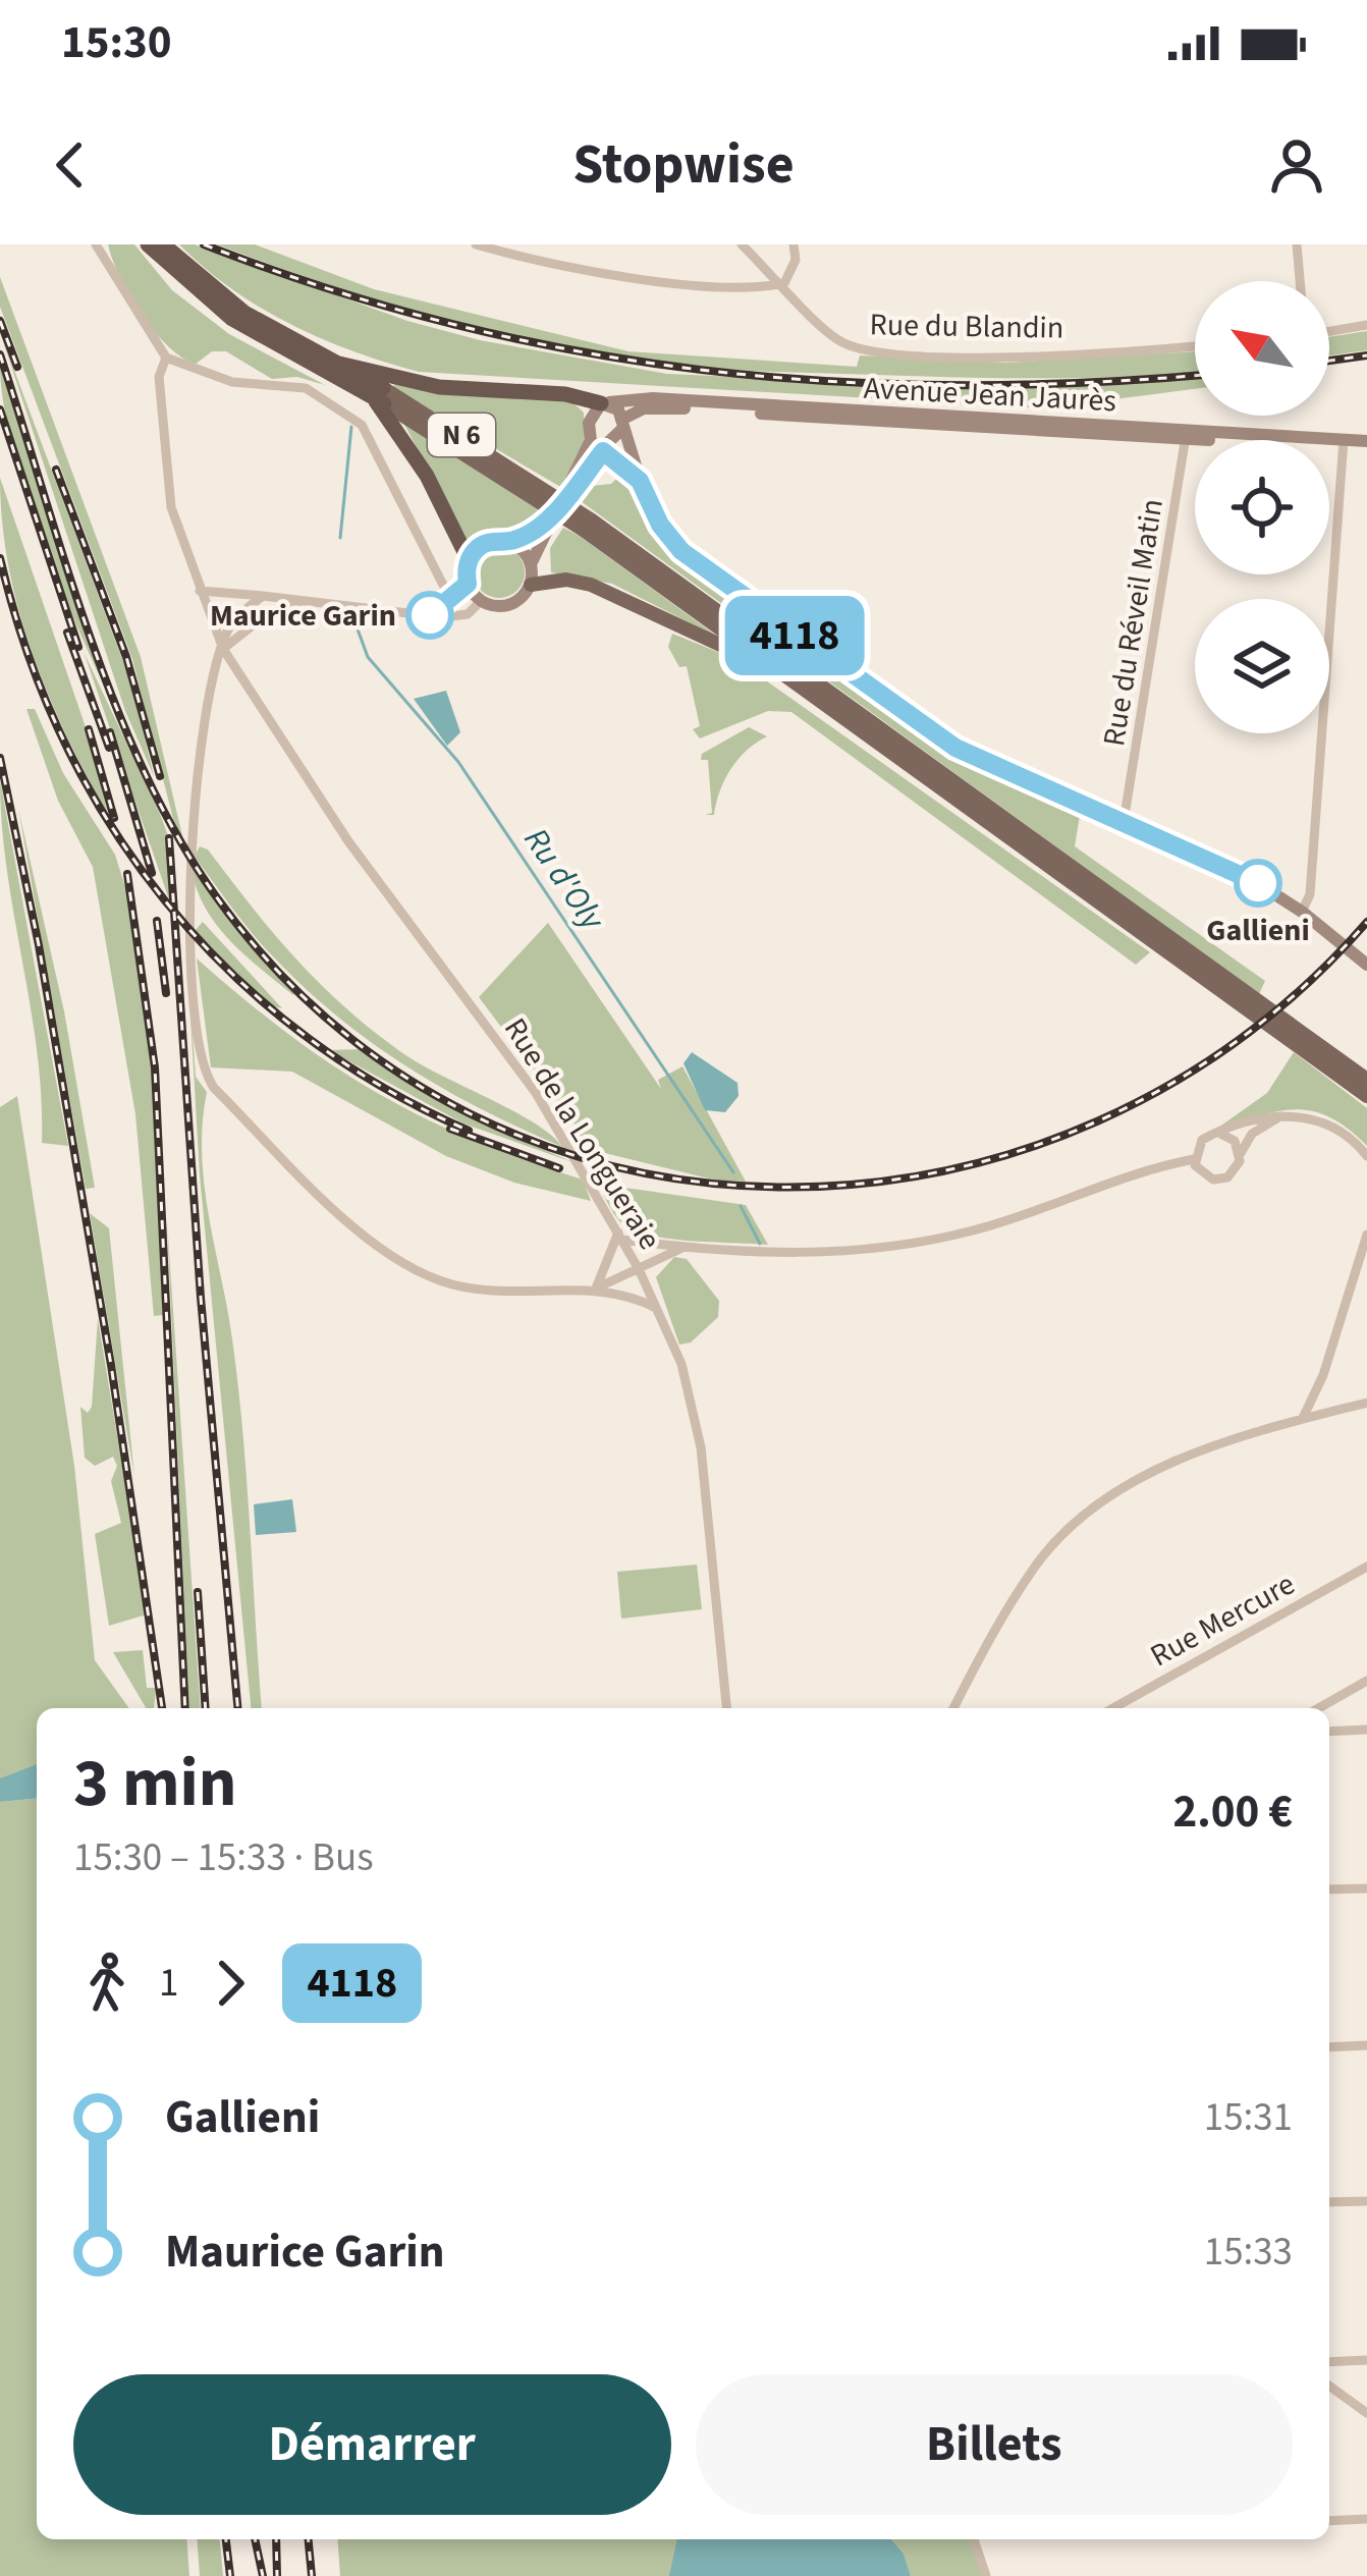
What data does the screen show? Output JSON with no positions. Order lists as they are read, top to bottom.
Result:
{
  "streets": {
    "highway": ["N 6"],
    "main road": ["Avenue Jean Jaurès"],
    "street": [
      "Rue du Blandin",
      "Rue du Réveil Matin",
      "Rue de la Longueraie",
      "Rue Mercure"
    ]
  },
  "crossings": [
    ["Avenue Jean Jaurès", "Rue du Réveil Matin"]
  ],
  "water": ["Ru d'Oly"],
  "places": ["Maurice Garin", "Gallieni"],
  "lines": ["bus line 4118"],
  "north": "top left",
  "page": {
    "status": "15:30",
    "header": "Stopwise",
    "on_map": "4118",
    "heading": ["3 min", "15:30 – 15:33 · Bus", "2.00 €"],
    "legs": ["1", "4118"],
    "list": [
      {
        "name": "Gallieni",
        "value": "15:31"
      },
      {
        "name": "Maurice Garin",
        "value": "15:33"
      }
    ],
    "buttons": ["Démarrer", "Billets"]
  }
}
